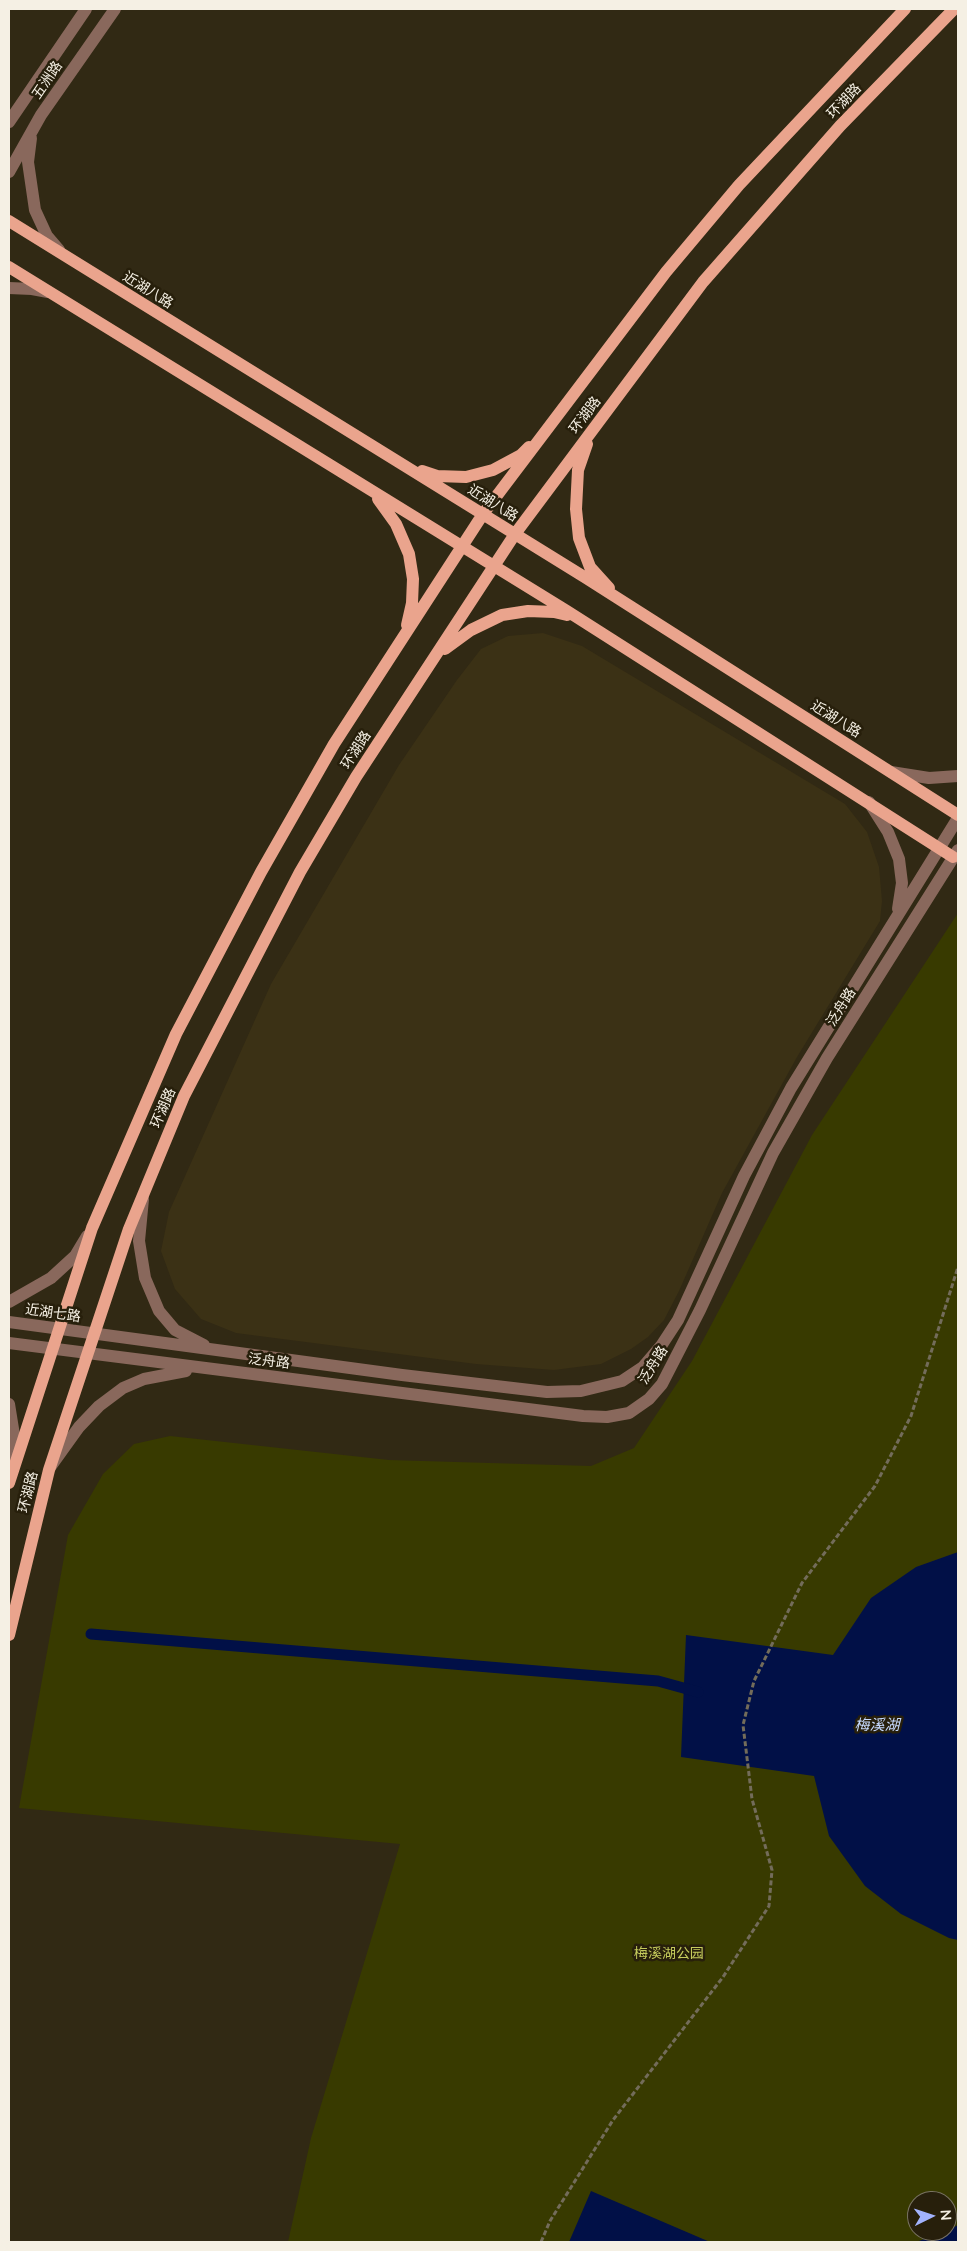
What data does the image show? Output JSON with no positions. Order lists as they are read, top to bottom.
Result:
{
  "streets": {
    "main road": ["环湖路", "近湖八路"],
    "street": ["五洲路", "泛舟路", "近湖七路"]
  },
  "crossings": [
    ["环湖路", "近湖八路"],
    ["环湖路", "泛舟路"],
    ["环湖路", "近湖七路"],
    ["近湖八路", "泛舟路"],
    ["泛舟路", "近湖七路"]
  ],
  "water": ["梅溪湖"],
  "parks": ["梅溪湖公园"],
  "north": "right"
}
